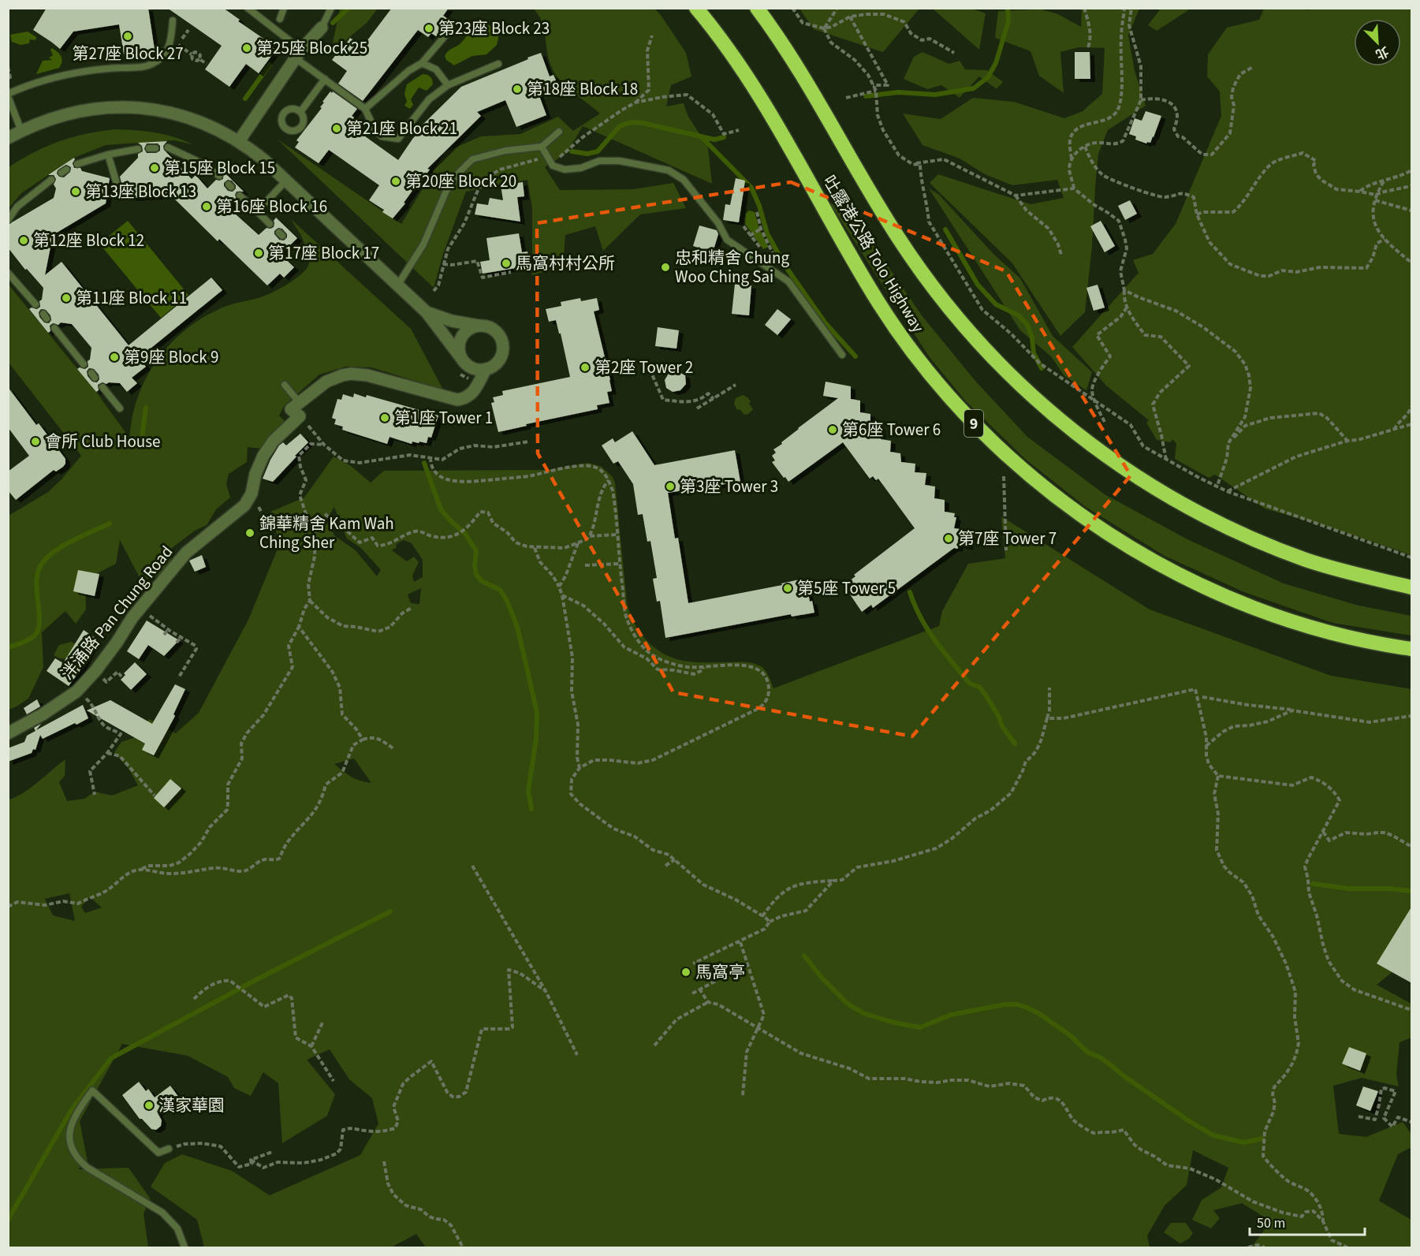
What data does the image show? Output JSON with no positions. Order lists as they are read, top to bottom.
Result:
{
  "streets": {
    "highway": ["吐露港公路 Tolo Highway", "9"],
    "street": ["泮涌路 Pan Chung Road"]
  },
  "places": [
    "第23座 Block 23",
    "第27座 Block 27",
    "第25座 Block 25",
    "第18座 Block 18",
    "第21座 Block 21",
    "第15座 Block 15",
    "第20座 Block 20",
    "第13座 Block 13",
    "第16座 Block 16",
    "第12座 Block 12",
    "第17座 Block 17",
    "馬窩村村公所",
    "忠和精舍 Chung Woo Ching Sai",
    "第11座 Block 11",
    "第9座 Block 9",
    "第2座 Tower 2",
    "第1座 Tower 1",
    "第6座 Tower 6",
    "會所 Club House",
    "第3座 Tower 3",
    "錦華精舍 Kam Wah Ching Sher",
    "第7座 Tower 7",
    "第5座 Tower 5",
    "馬窩亭",
    "漢家華園"
  ],
  "scale_bar": "50 m",
  "north": "bottom right"
}
